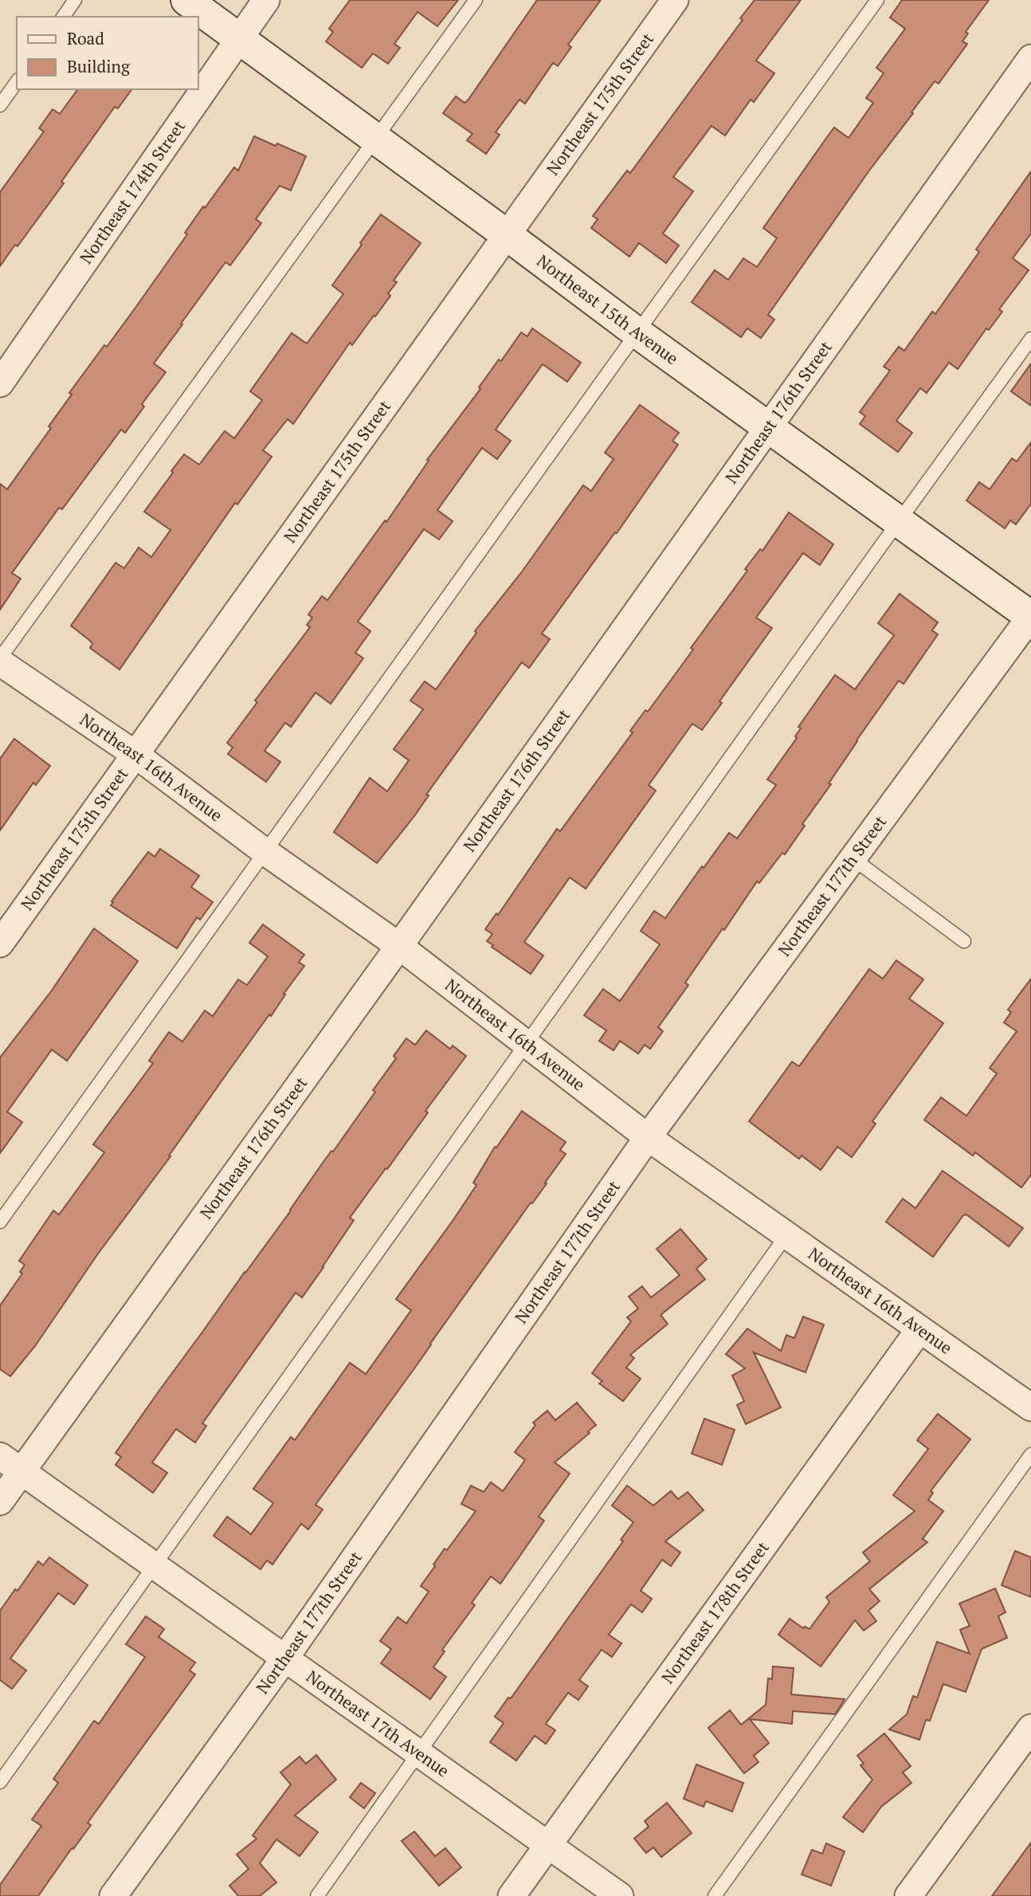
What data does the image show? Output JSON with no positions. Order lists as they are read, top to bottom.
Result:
{
  "streets": {
    "street": [
      "Northeast 175th Street",
      "Northeast 174th Street",
      "Northeast 15th Avenue",
      "Northeast 176th Street",
      "Northeast 16th Avenue",
      "Northeast 177th Street",
      "Northeast 178th Street",
      "Northeast 17th Avenue"
    ]
  },
  "crossings": [
    ["Northeast 175th Street", "Northeast 15th Avenue"],
    ["Northeast 175th Street", "Northeast 16th Avenue"],
    ["Northeast 174th Street", "Northeast 15th Avenue"],
    ["Northeast 15th Avenue", "Northeast 176th Street"],
    ["Northeast 15th Avenue", "Northeast 177th Street"],
    ["Northeast 176th Street", "Northeast 16th Avenue"],
    ["Northeast 176th Street", "Northeast 17th Avenue"],
    ["Northeast 16th Avenue", "Northeast 177th Street"],
    ["Northeast 16th Avenue", "Northeast 178th Street"],
    ["Northeast 177th Street", "Northeast 17th Avenue"],
    ["Northeast 178th Street", "Northeast 17th Avenue"]
  ],
  "legend": ["Road", "Building"]
}
